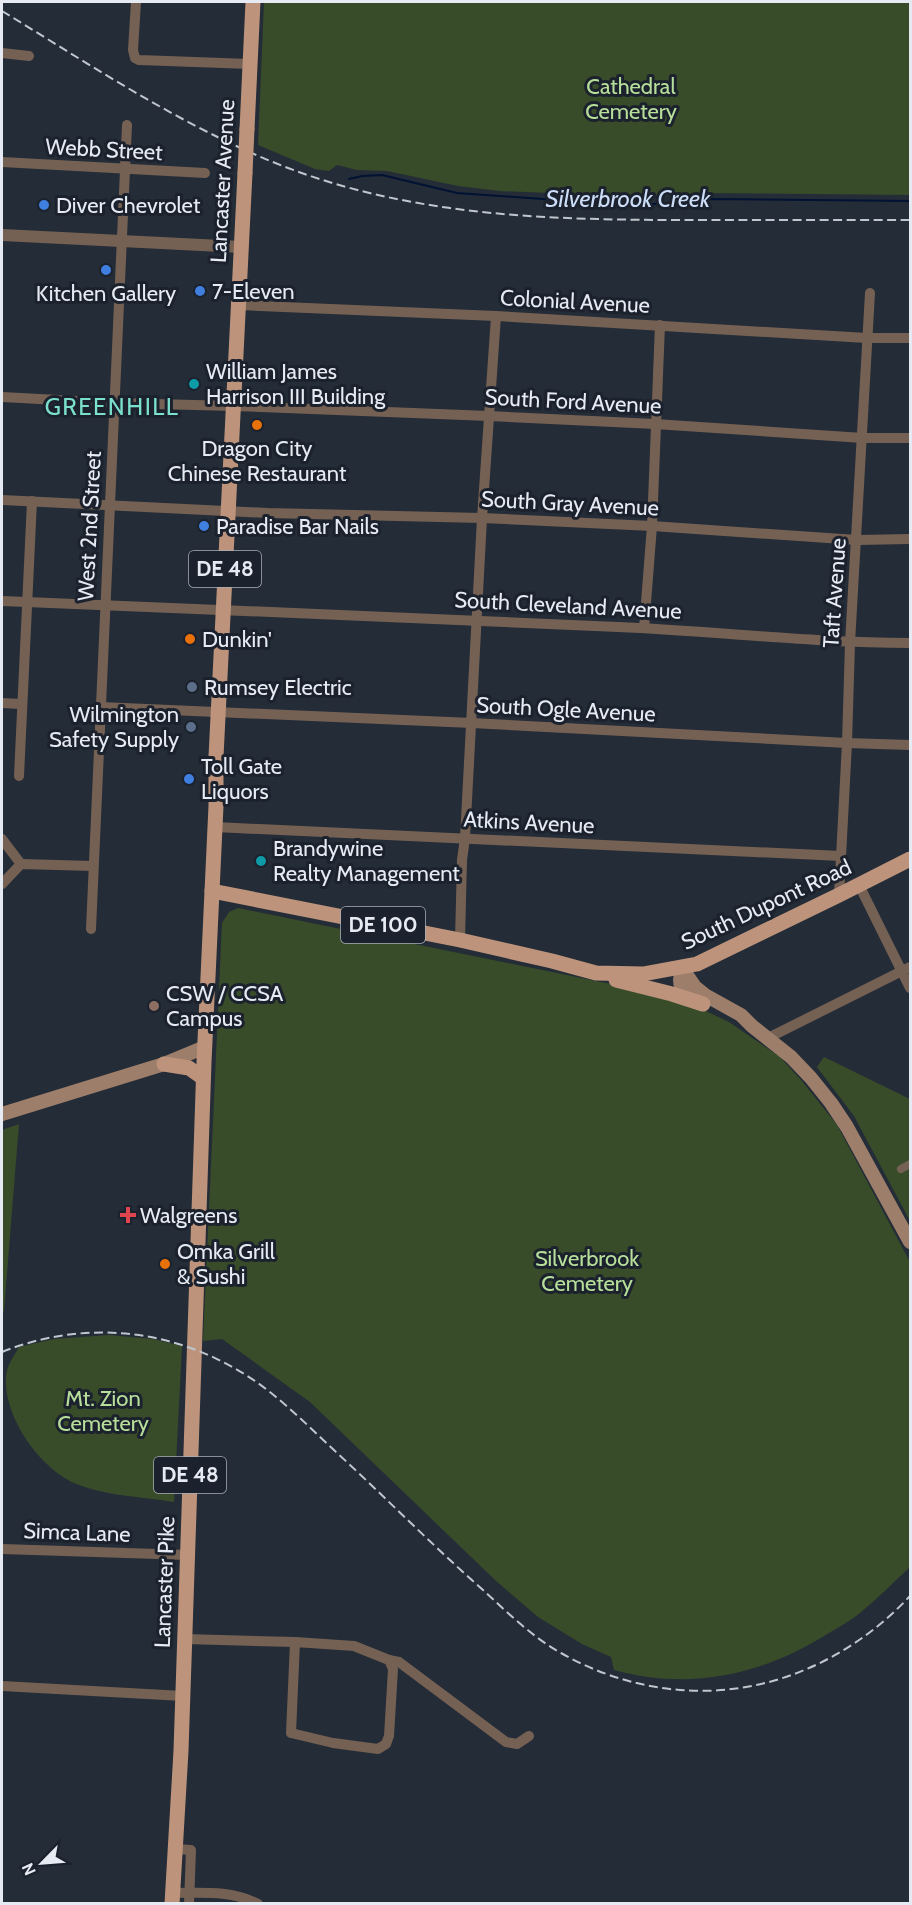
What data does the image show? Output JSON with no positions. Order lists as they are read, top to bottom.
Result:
{
  "streets": {
    "main road": [
      "Lancaster Avenue",
      "DE 48",
      "South Dupont Road",
      "DE 100",
      "Lancaster Pike"
    ],
    "street": [
      "Webb Street",
      "Colonial Avenue",
      "South Ford Avenue",
      "South Gray Avenue",
      "West 2nd Street",
      "Taft Avenue",
      "South Cleveland Avenue",
      "South Ogle Avenue",
      "Atkins Avenue",
      "Simca Lane"
    ]
  },
  "crossings": [
    ["Webb Street", "West 2nd Street"],
    ["Lancaster Avenue", "Colonial Avenue"],
    ["Lancaster Avenue", "South Ford Avenue"],
    ["Lancaster Avenue", "South Gray Avenue"],
    ["Lancaster Avenue", "South Cleveland Avenue"],
    ["Lancaster Avenue", "South Ogle Avenue"],
    ["Lancaster Avenue", "Atkins Avenue"],
    ["Lancaster Avenue", "South Dupont Road"],
    ["Lancaster Avenue", "Lancaster Pike"],
    ["Colonial Avenue", "Taft Avenue"],
    ["South Ford Avenue", "West 2nd Street"],
    ["South Ford Avenue", "Taft Avenue"],
    ["South Gray Avenue", "West 2nd Street"],
    ["South Gray Avenue", "Taft Avenue"],
    ["West 2nd Street", "South Cleveland Avenue"],
    ["West 2nd Street", "South Ogle Avenue"],
    ["Taft Avenue", "South Cleveland Avenue"],
    ["Taft Avenue", "South Ogle Avenue"],
    ["Taft Avenue", "Atkins Avenue"],
    ["Taft Avenue", "South Dupont Road"],
    ["Simca Lane", "Lancaster Pike"]
  ],
  "districts": ["GREENHILL"],
  "water": ["Silverbrook Creek"],
  "parks": ["Cathedral Cemetery", "Silverbrook Cemetery", "Mt. Zion Cemetery"],
  "places": {
    "other": [
      "Diver Chevrolet",
      "Kitchen Gallery",
      "7-Eleven",
      "William James Harrison III Building",
      "Dragon City Chinese Restaurant",
      "Paradise Bar Nails",
      "Dunkin'",
      "Rumsey Electric",
      "Wilmington Safety Supply",
      "Toll Gate Liquors",
      "Brandywine Realty Management",
      "CSW / CCSA Campus",
      "Omka Grill & Sushi"
    ],
    "health": ["Walgreens"]
  },
  "north": "bottom left"
}
